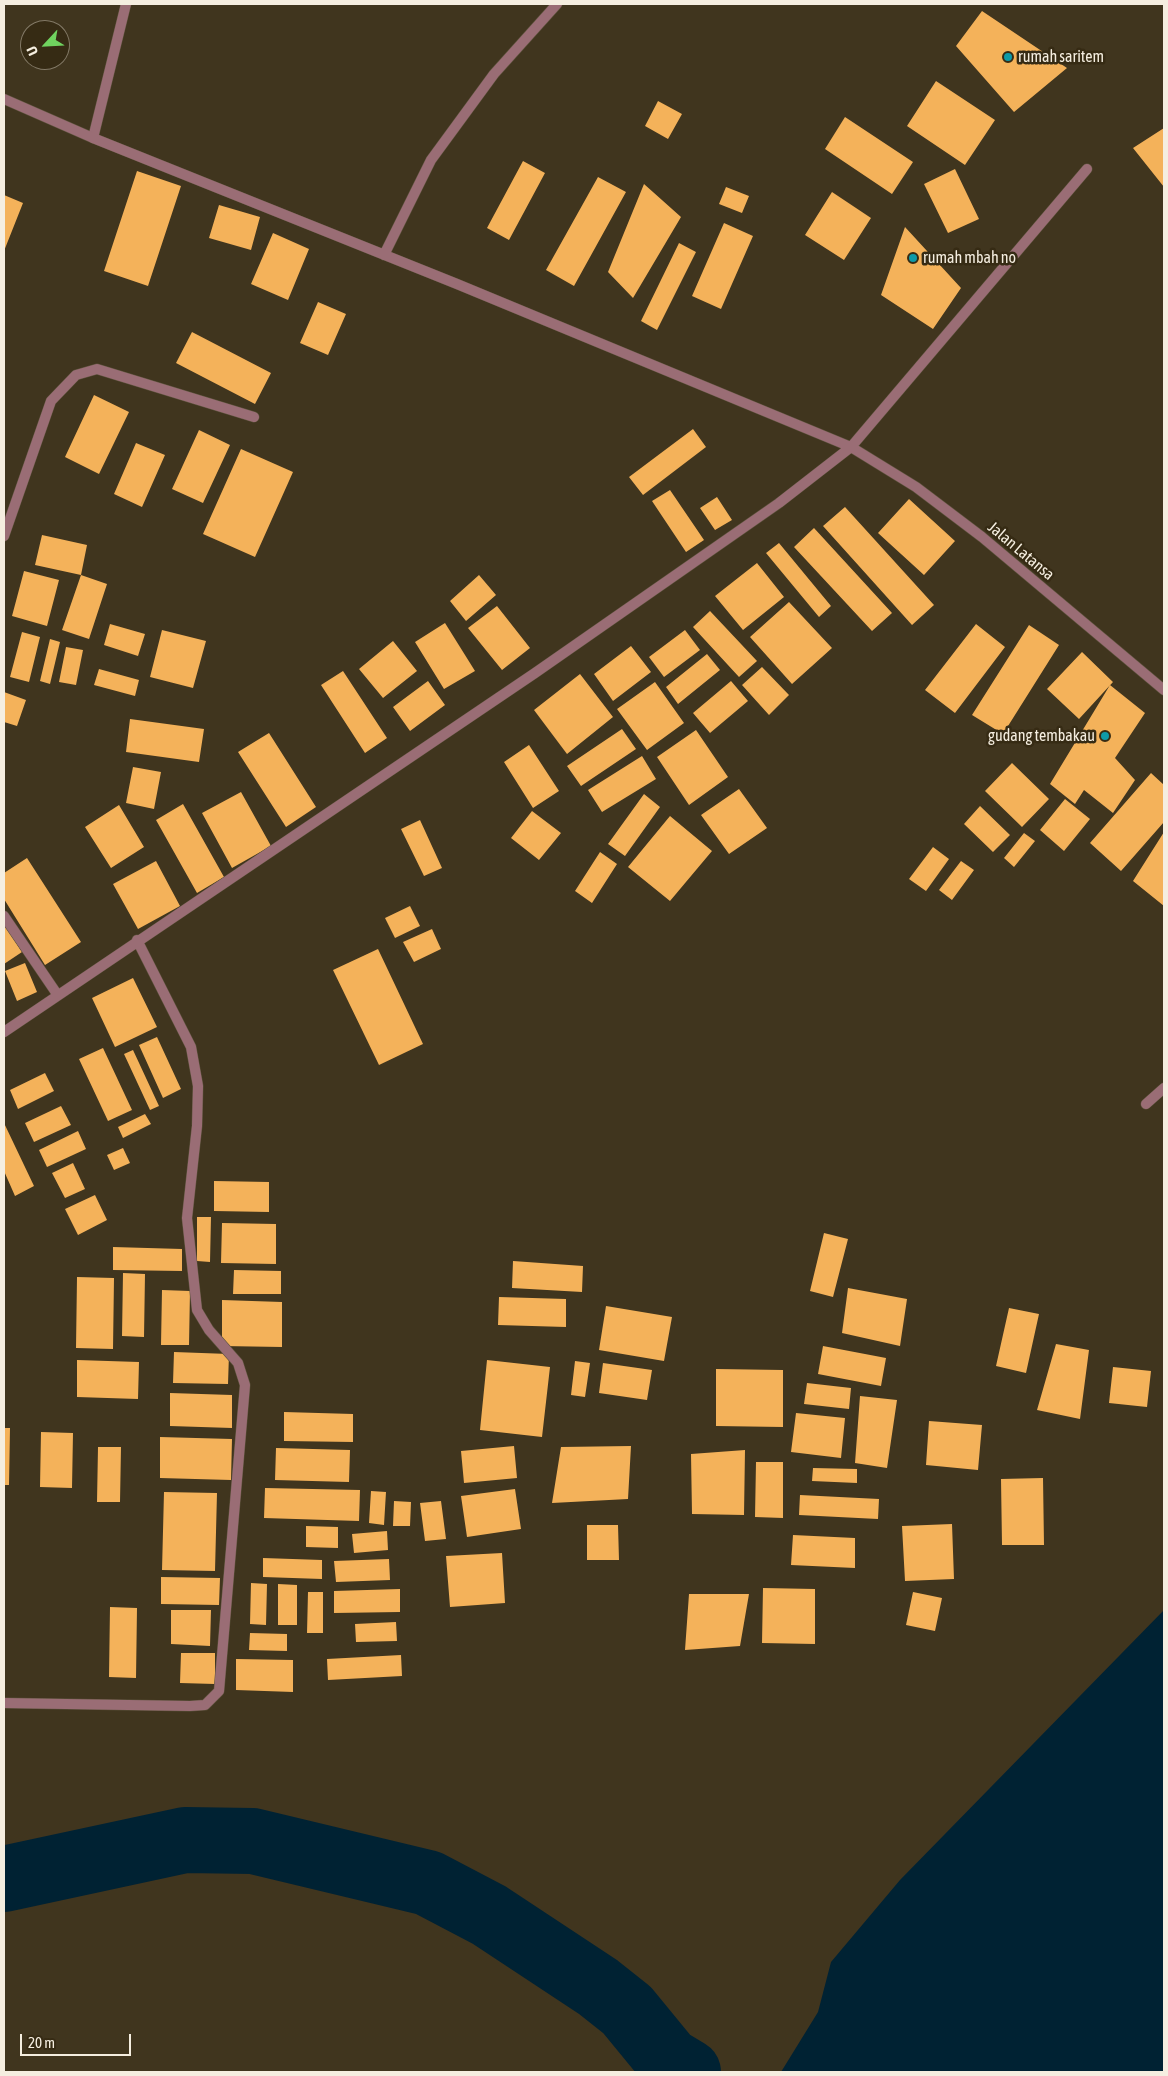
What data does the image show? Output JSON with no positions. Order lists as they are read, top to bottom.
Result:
{
  "streets": {
    "street": ["Jalan Latansa"]
  },
  "places": ["rumah saritem", "rumah mbah no", "gudang tembakau"],
  "scale_bar": "20 m",
  "north": "bottom left"
}
